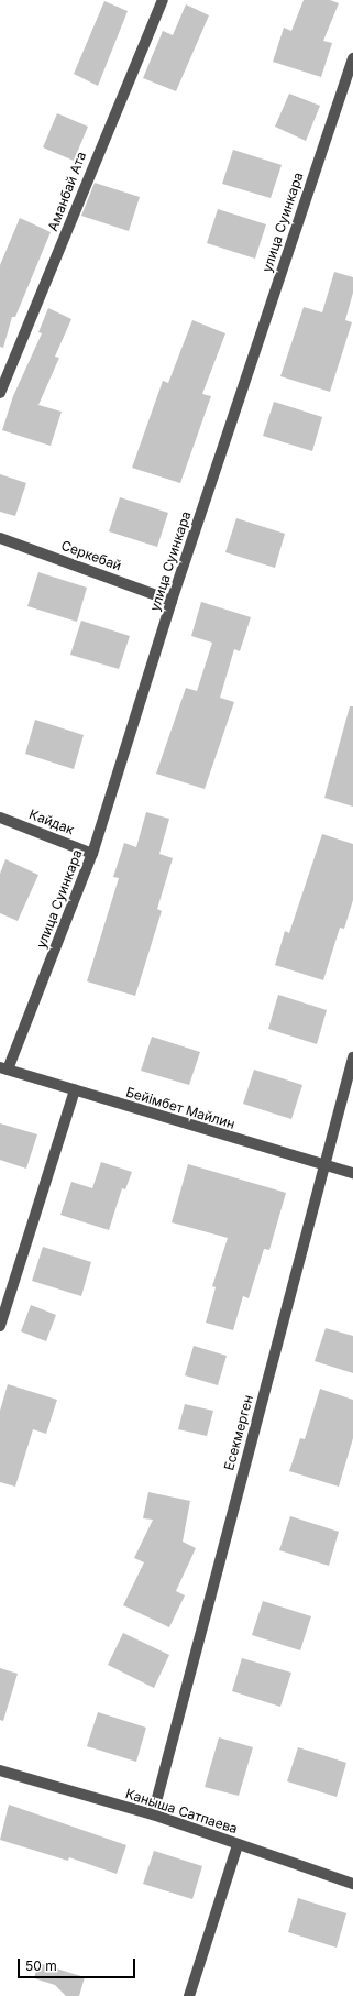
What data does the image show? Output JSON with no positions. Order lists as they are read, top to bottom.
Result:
{
  "streets": {
    "street": [
      "Аманбай Ата",
      "улица Суинкара",
      "Серкебай",
      "Кайдак",
      "Бейімбет Майлин",
      "Eсекмерген",
      "Каныша Сатпаева"
    ]
  },
  "crossings": [
    ["улица Суинкара", "Серкебай"],
    ["улица Суинкара", "Кайдак"],
    ["улица Суинкара", "Бейімбет Майлин"],
    ["Бейімбет Майлин", "Eсекмерген"],
    ["Eсекмерген", "Каныша Сатпаева"]
  ],
  "scale_bar": "50 m"
}
